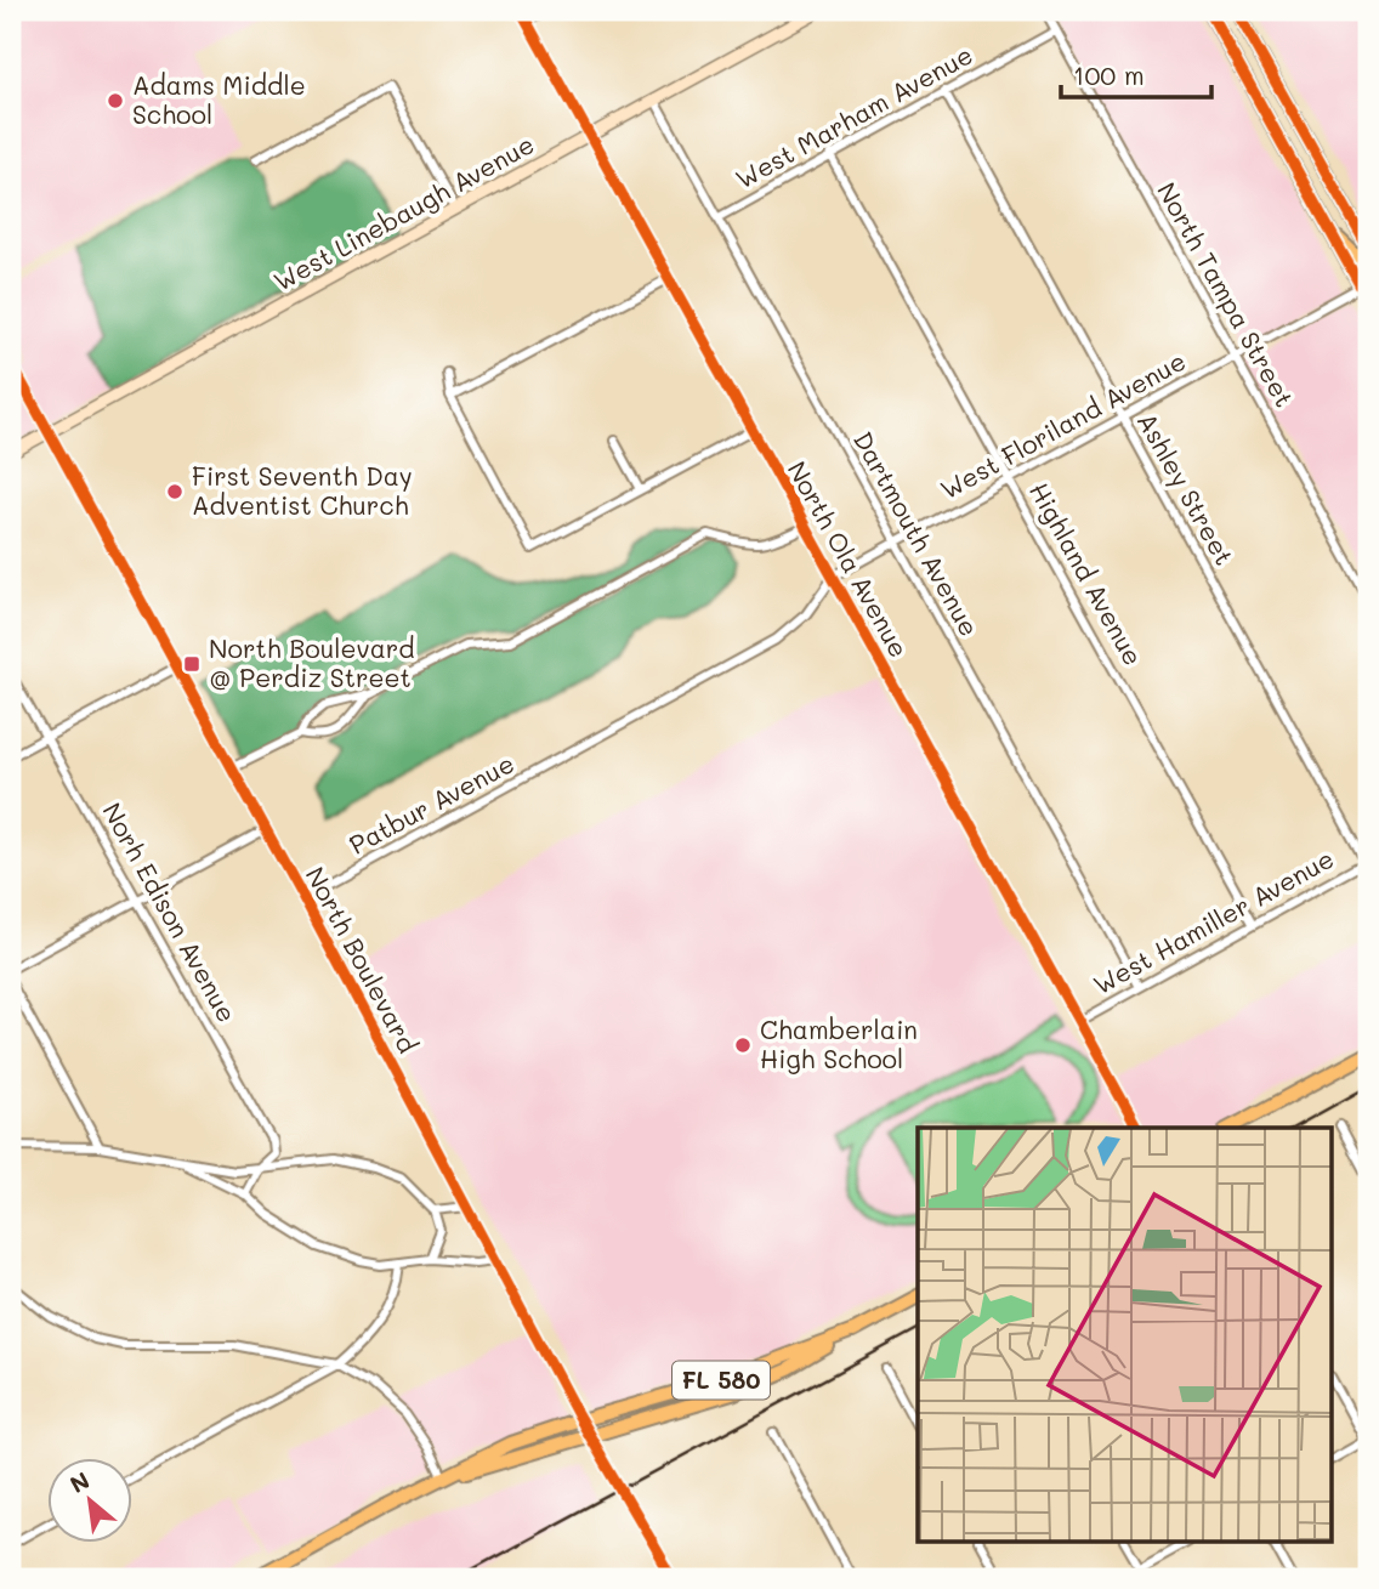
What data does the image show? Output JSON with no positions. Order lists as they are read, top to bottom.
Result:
{
  "streets": {
    "main road": ["FL 580"],
    "street": [
      "West Marham Avenue",
      "West Linebaugh Avenue",
      "North Tampa Street",
      "West Floriland Avenue",
      "Ashley Street",
      "Dartmouth Avenue",
      "North Ola Avenue",
      "Highland Avenue",
      "Patbur Avenue",
      "Norh Edison Avenue",
      "West Hamiller Avenue",
      "North Boulevard"
    ]
  },
  "crossings": [
    ["West Marham Avenue", "North Tampa Street"],
    ["West Marham Avenue", "Ashley Street"],
    ["West Marham Avenue", "Dartmouth Avenue"],
    ["West Marham Avenue", "Highland Avenue"],
    ["West Linebaugh Avenue", "Dartmouth Avenue"],
    ["West Linebaugh Avenue", "North Ola Avenue"],
    ["West Linebaugh Avenue", "North Boulevard"],
    ["North Tampa Street", "West Floriland Avenue"],
    ["West Floriland Avenue", "Ashley Street"],
    ["West Floriland Avenue", "Dartmouth Avenue"],
    ["West Floriland Avenue", "North Ola Avenue"],
    ["West Floriland Avenue", "Highland Avenue"],
    ["West Floriland Avenue", "Patbur Avenue"],
    ["Ashley Street", "West Hamiller Avenue"],
    ["Dartmouth Avenue", "West Hamiller Avenue"],
    ["North Ola Avenue", "West Hamiller Avenue"],
    ["Highland Avenue", "West Hamiller Avenue"],
    ["Patbur Avenue", "North Boulevard"],
    ["North Boulevard", "FL 580"]
  ],
  "places": {
    "other": ["Adams Middle School", "First Seventh Day Adventist Church", "Chamberlain High School"],
    "transit": ["North Boulevard @ Perdiz Street"]
  },
  "scale_bar": "100 m",
  "north": "top left"
}
